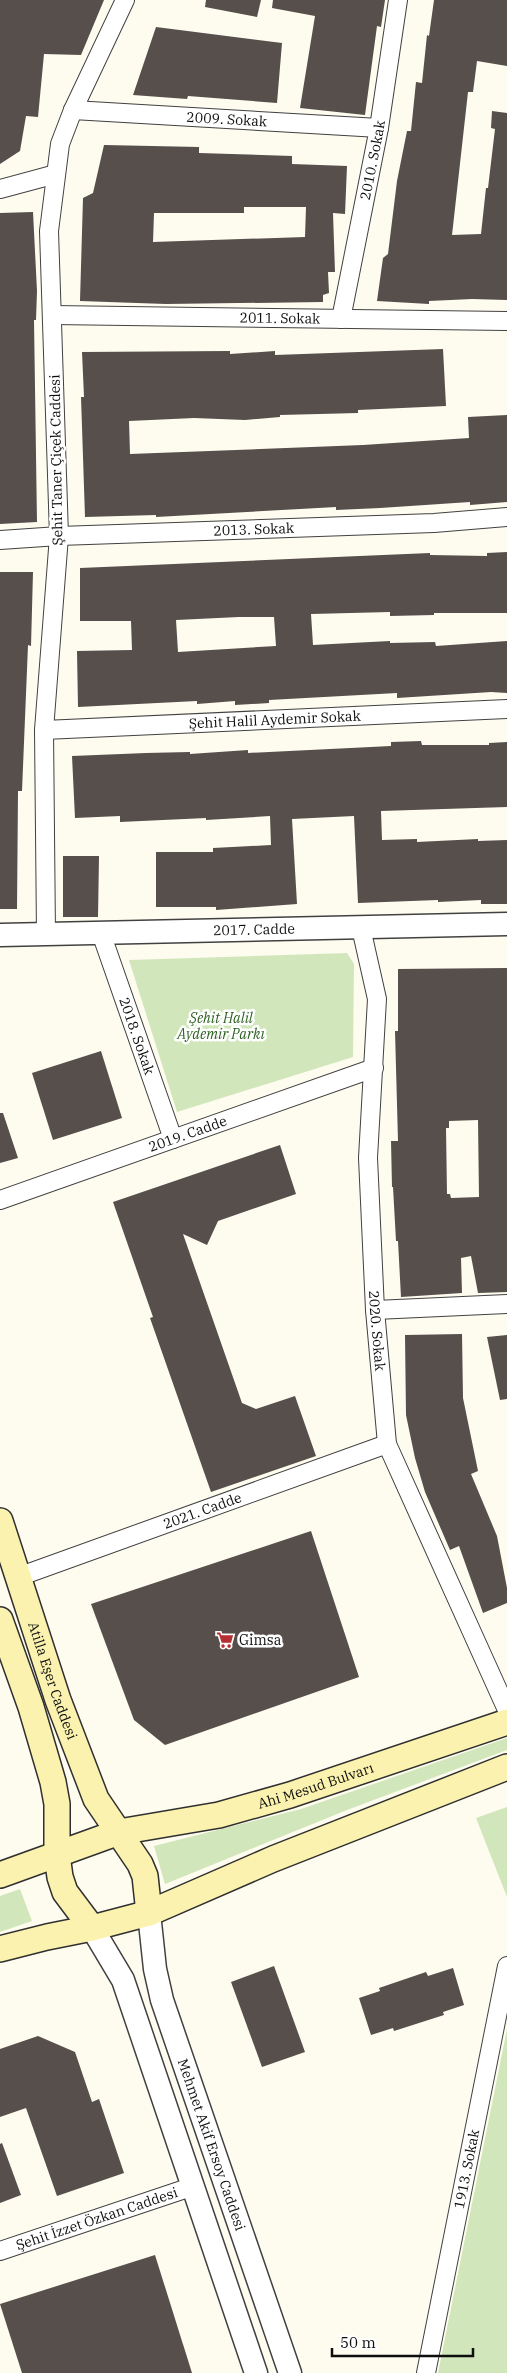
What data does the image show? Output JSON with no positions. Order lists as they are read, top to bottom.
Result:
{
  "streets": {
    "main road": ["Atilla Eşer Caddesi", "Ahi Mesud Bulvarı"],
    "street": [
      "2009. Sokak",
      "2010. Sokak",
      "2011. Sokak",
      "Şehit Taner Çiçek Caddesi",
      "2013. Sokak",
      "Şehit Halil Aydemir Sokak",
      "2017. Cadde",
      "2018. Sokak",
      "2019. Cadde",
      "2020. Sokak",
      "2021. Cadde",
      "Mehmet Akif Ersoy Caddesi",
      "1913. Sokak",
      "Şehit İzzet Özkan Caddesi"
    ]
  },
  "crossings": [
    ["2009. Sokak", "2010. Sokak"],
    ["2009. Sokak", "Şehit Taner Çiçek Caddesi"],
    ["2010. Sokak", "2011. Sokak"],
    ["2011. Sokak", "Şehit Taner Çiçek Caddesi"],
    ["Şehit Taner Çiçek Caddesi", "2013. Sokak"],
    ["Şehit Taner Çiçek Caddesi", "Şehit Halil Aydemir Sokak"],
    ["Şehit Taner Çiçek Caddesi", "2017. Cadde"],
    ["2017. Cadde", "2018. Sokak"],
    ["2017. Cadde", "2020. Sokak"],
    ["2018. Sokak", "2019. Cadde"],
    ["2019. Cadde", "2020. Sokak"],
    ["2020. Sokak", "2021. Cadde"],
    ["2021. Cadde", "Atilla Eşer Caddesi"],
    ["Atilla Eşer Caddesi", "Ahi Mesud Bulvarı"],
    ["Atilla Eşer Caddesi", "Mehmet Akif Ersoy Caddesi"],
    ["Ahi Mesud Bulvarı", "Mehmet Akif Ersoy Caddesi"]
  ],
  "parks": ["Şehit Halil Aydemir Parkı"],
  "places": {
    "supermarket": ["Gimsa"]
  },
  "scale_bar": "50 m"
}
